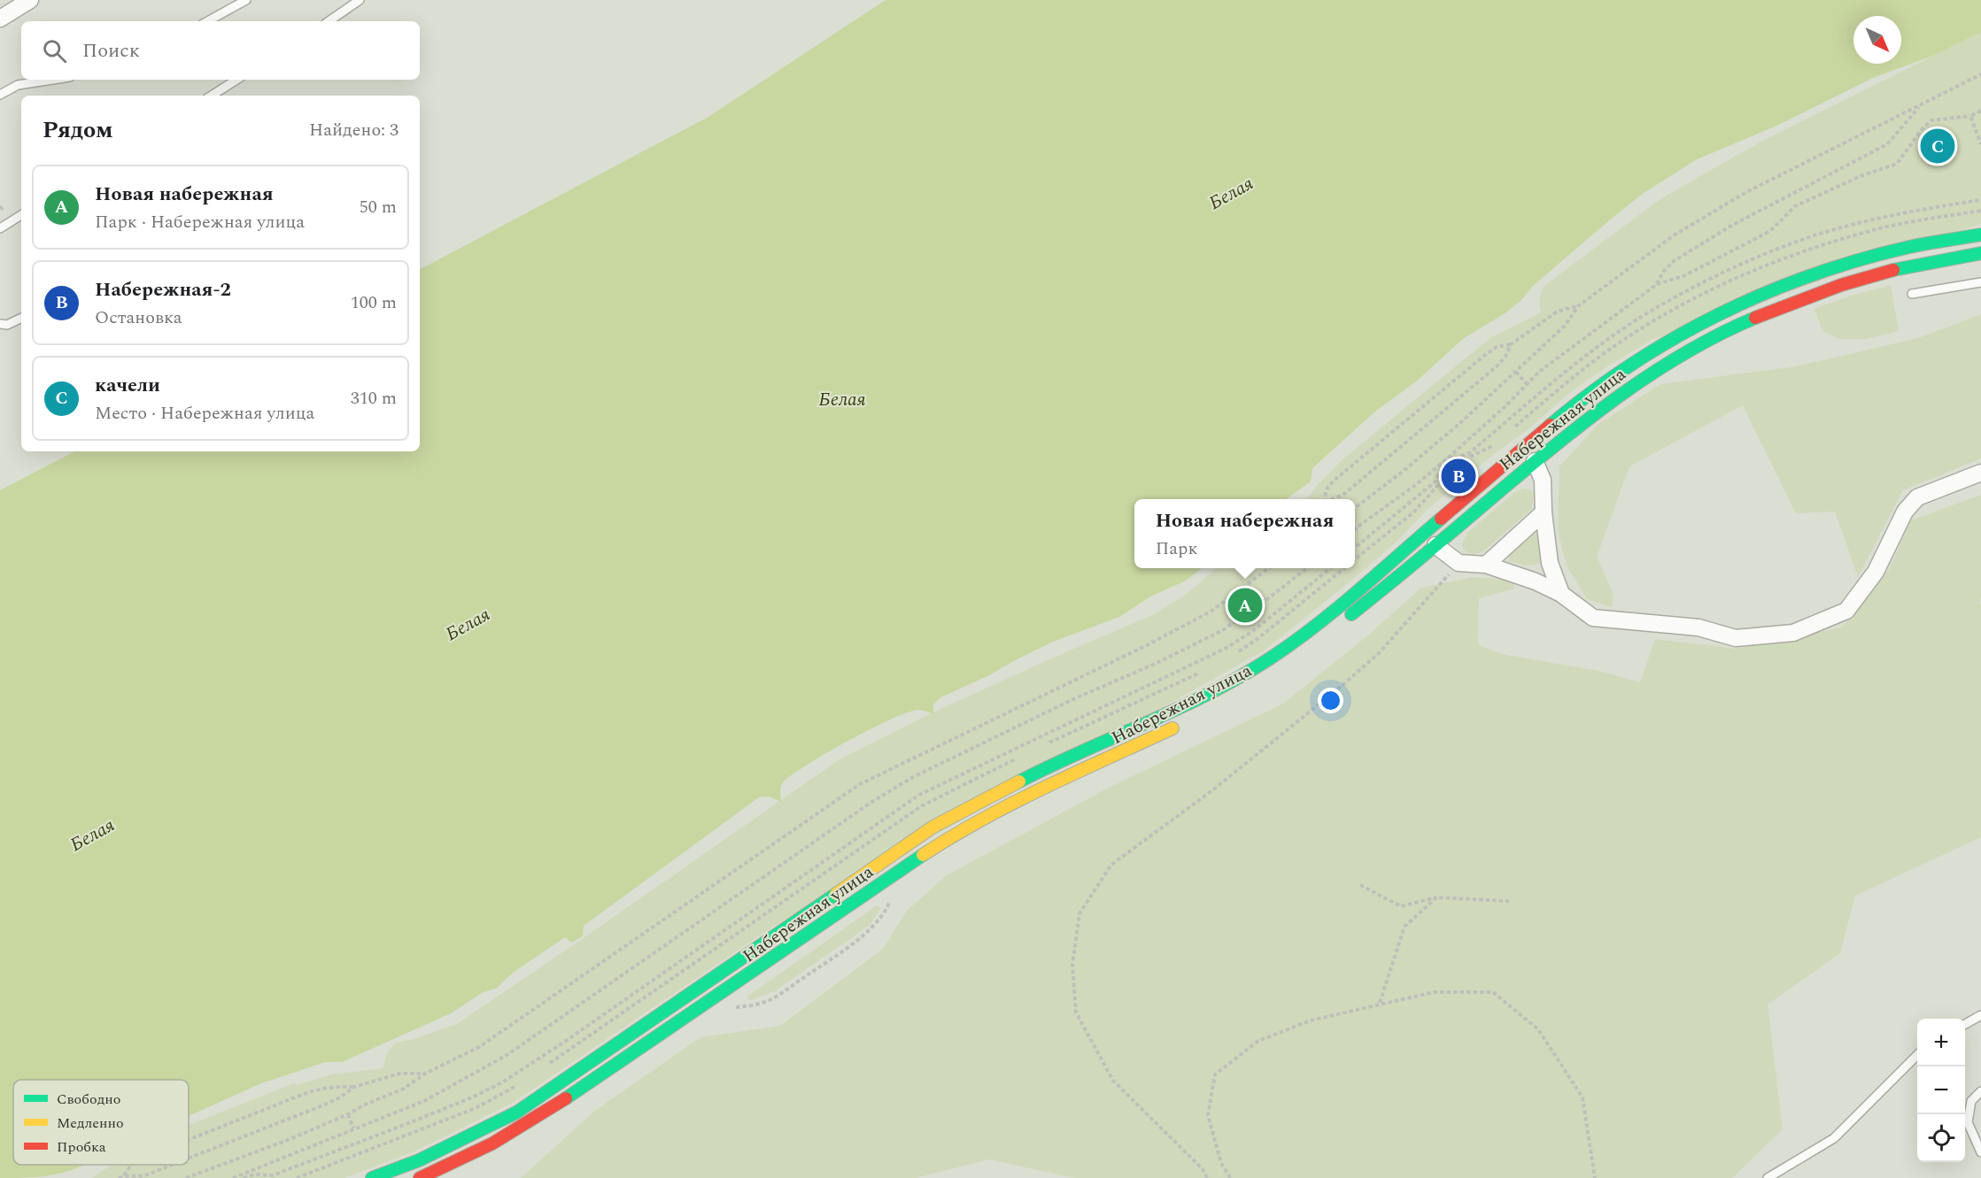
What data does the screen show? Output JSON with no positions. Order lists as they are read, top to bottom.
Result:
{
  "streets": {
    "street": ["Набережная улица"]
  },
  "water": ["Белая"],
  "legend": ["Свободно", "Медленно", "Пробка"],
  "north": "bottom right",
  "page": {
    "search": "Поиск",
    "heading": ["Рядом", "Найдено: 3"],
    "pins": ["C", "B", "A"],
    "list": [
      {
        "mark": "A",
        "name": "Новая набережная",
        "note": "Парк · Набережная улица",
        "value": "50 m"
      },
      {
        "mark": "B",
        "name": "Набережная-2",
        "note": "Остановка",
        "value": "100 m"
      },
      {
        "mark": "C",
        "name": "качели",
        "note": "Место · Набережная улица",
        "value": "310 m"
      }
    ],
    "popup": ["Новая набережная", "Парк"],
    "map_buttons": ["+", "−"]
  }
}
